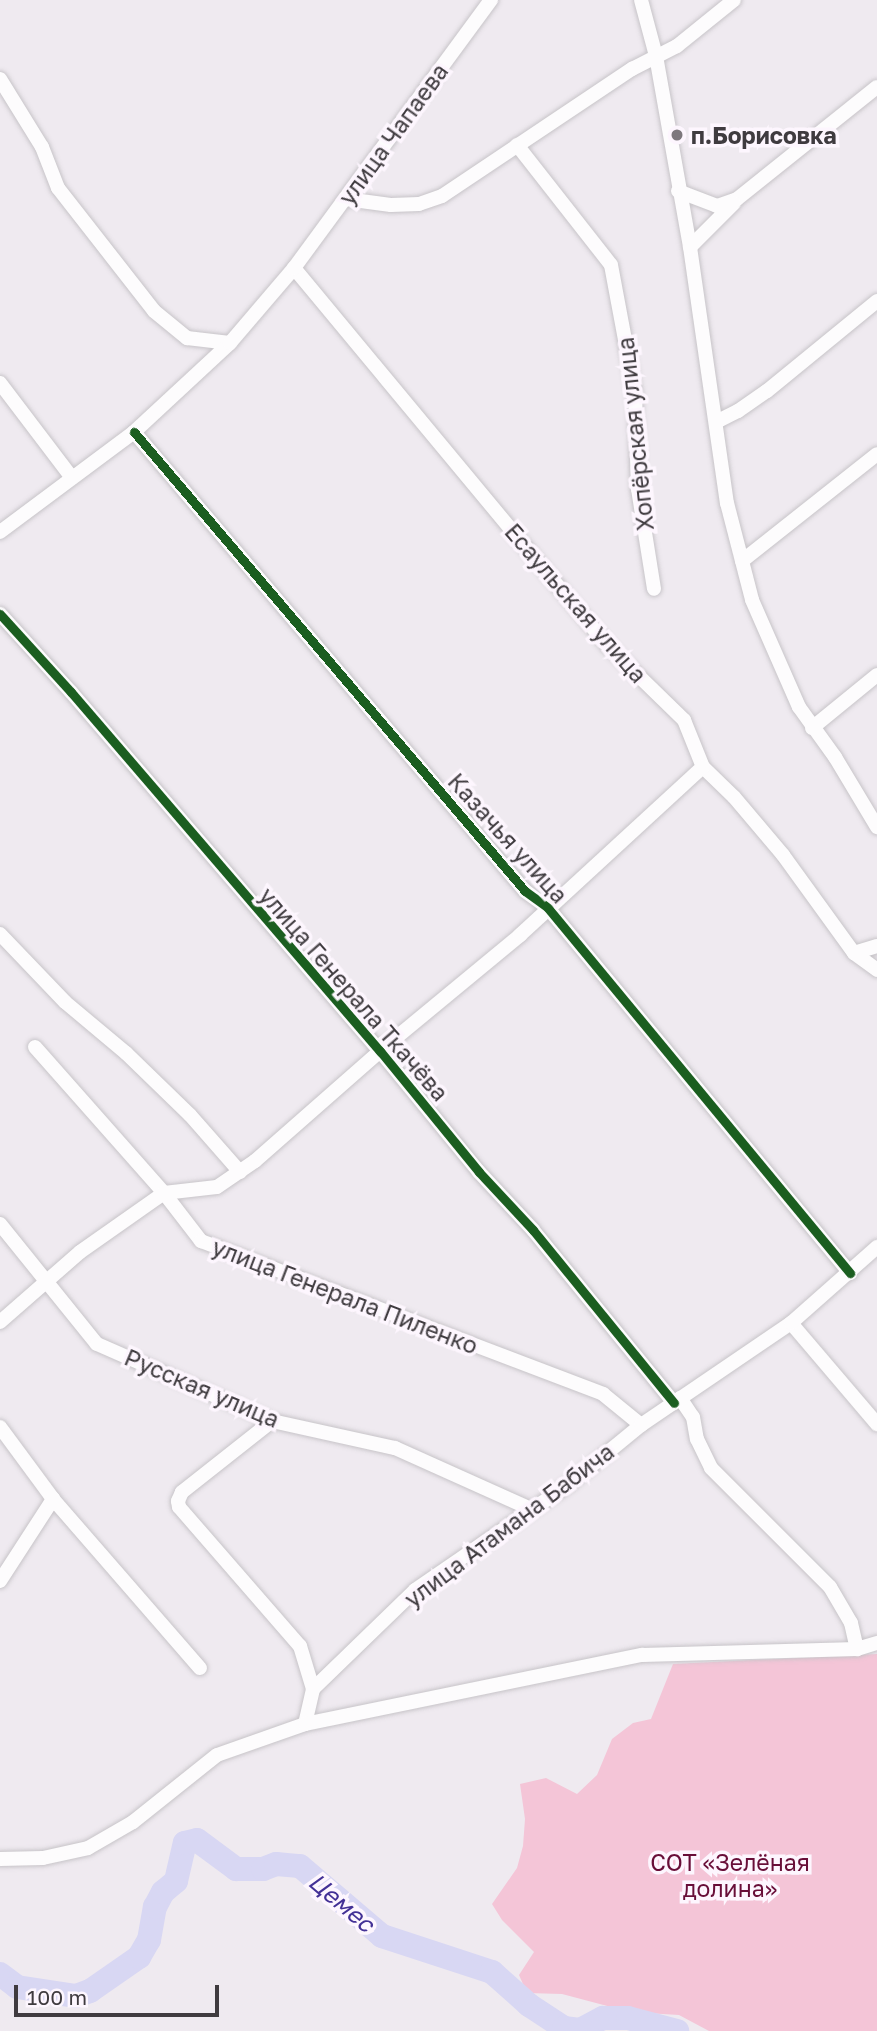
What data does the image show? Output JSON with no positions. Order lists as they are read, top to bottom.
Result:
{
  "streets": {
    "street": [
      "улица Чапаева",
      "Хопёрская улица",
      "Есаульская улица",
      "Казачья улица",
      "улица Генерала Ткачёва",
      "улица Генерала Пиленко",
      "Русская улица",
      "улица Атамана Бабича"
    ]
  },
  "crossings": [
    ["улица Чапаева", "Есаульская улица"],
    ["улица Чапаева", "Казачья улица"],
    ["Казачья улица", "улица Атамана Бабича"],
    ["улица Генерала Ткачёва", "улица Атамана Бабича"],
    ["улица Генерала Пиленко", "улица Атамана Бабича"],
    ["Русская улица", "улица Атамана Бабича"]
  ],
  "water": ["Цемес"],
  "parks": ["СОТ «Зелёная долина»"],
  "places": ["п.Борисовка"],
  "scale_bar": "100 m"
}
